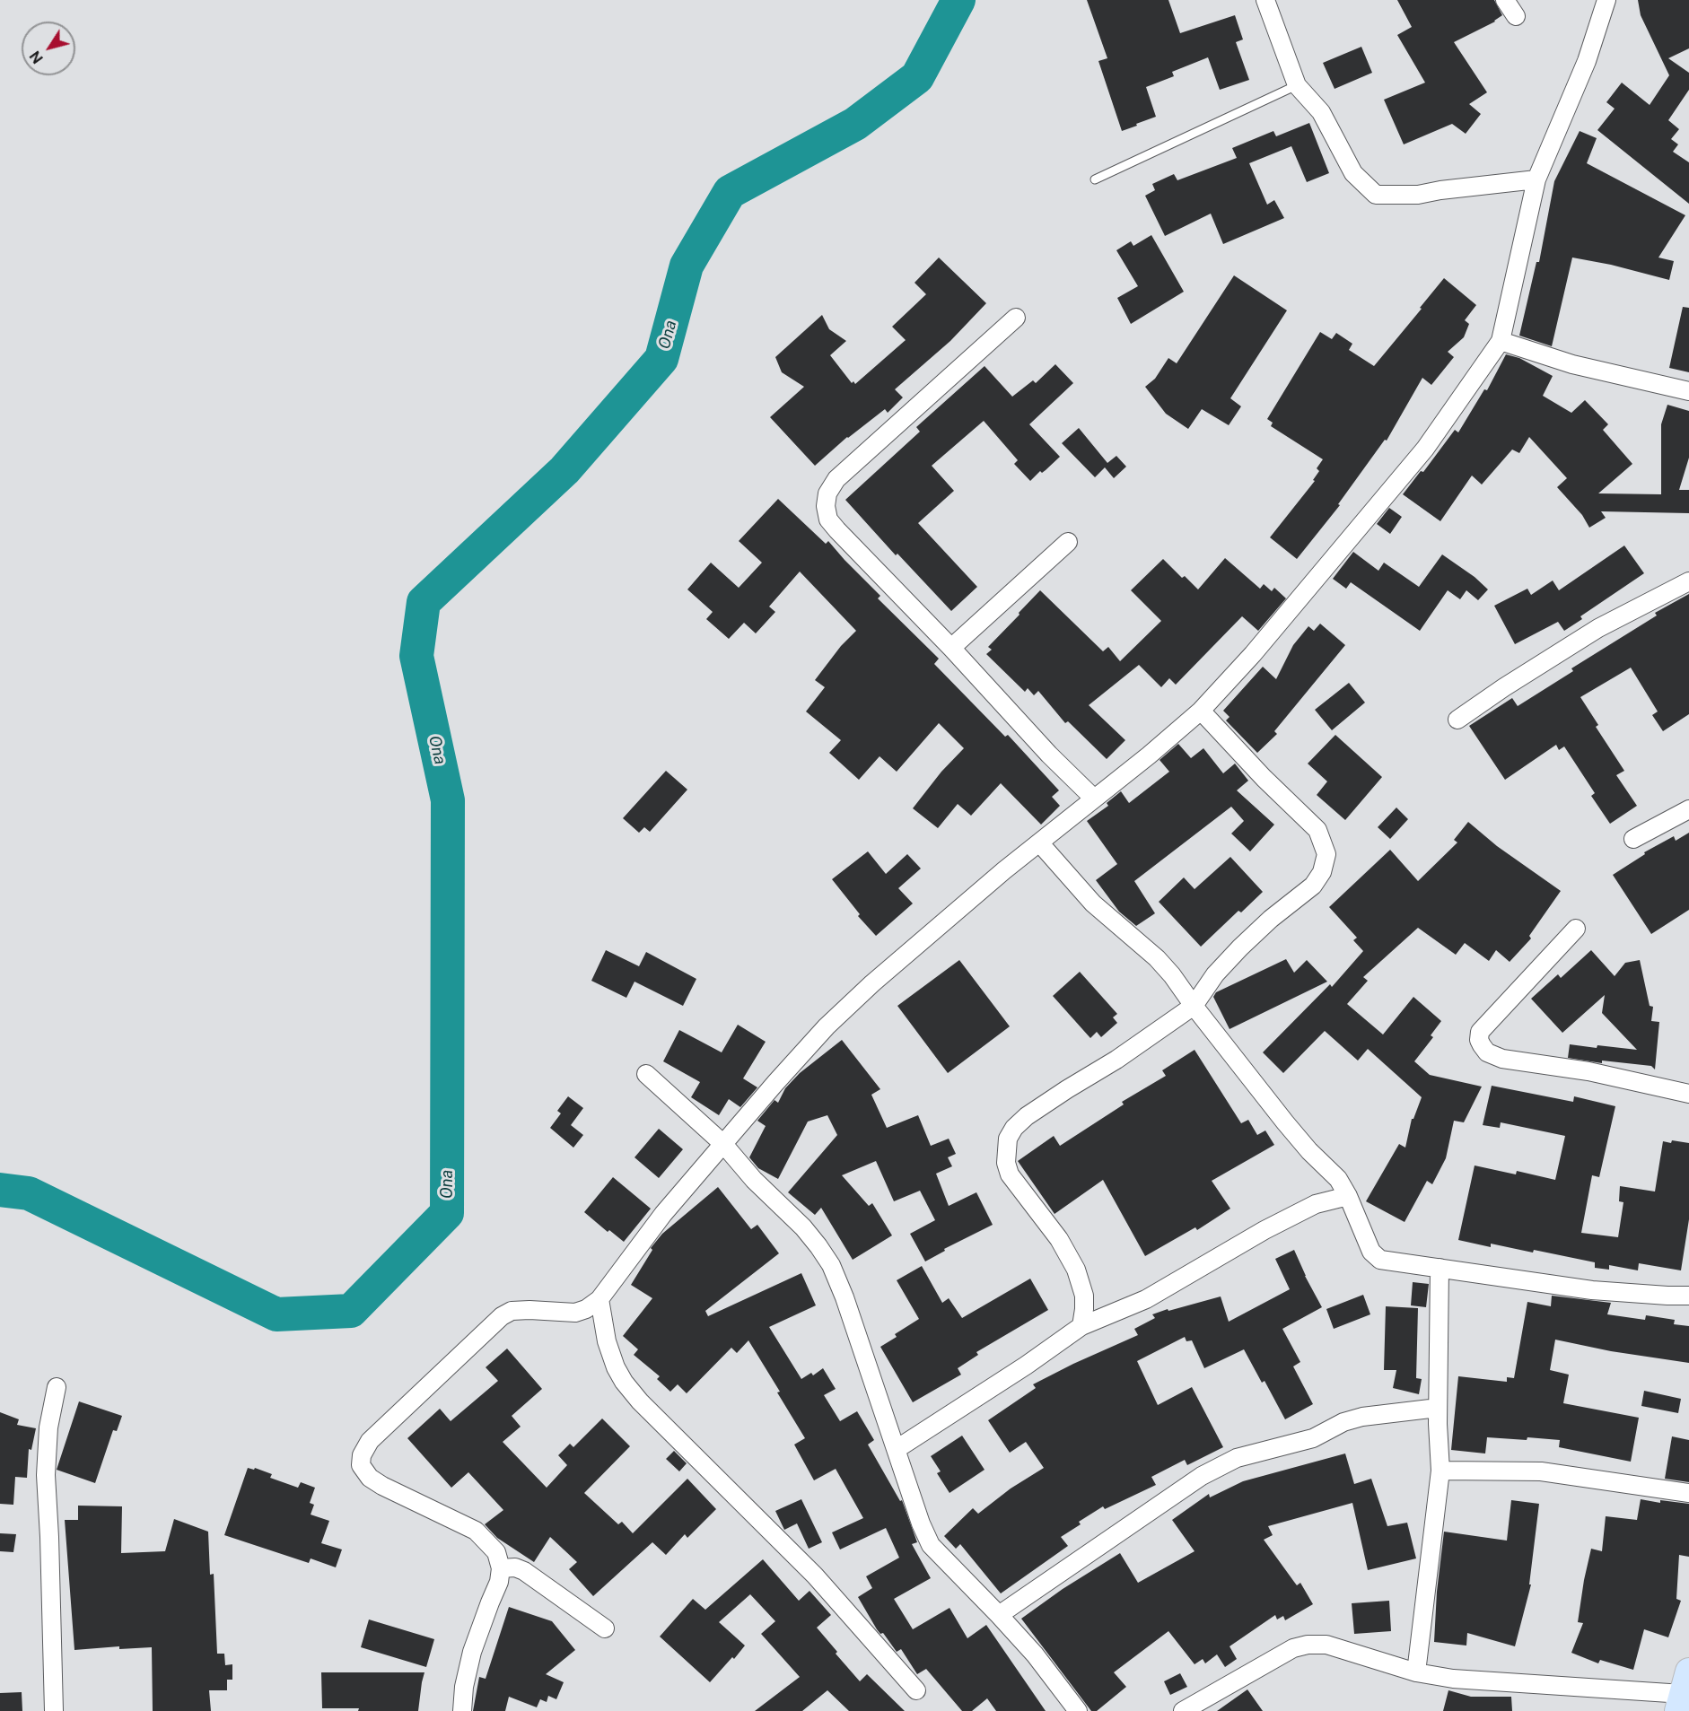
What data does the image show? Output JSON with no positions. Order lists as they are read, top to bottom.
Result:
{
  "water": ["Ona"],
  "north": "bottom left"
}
